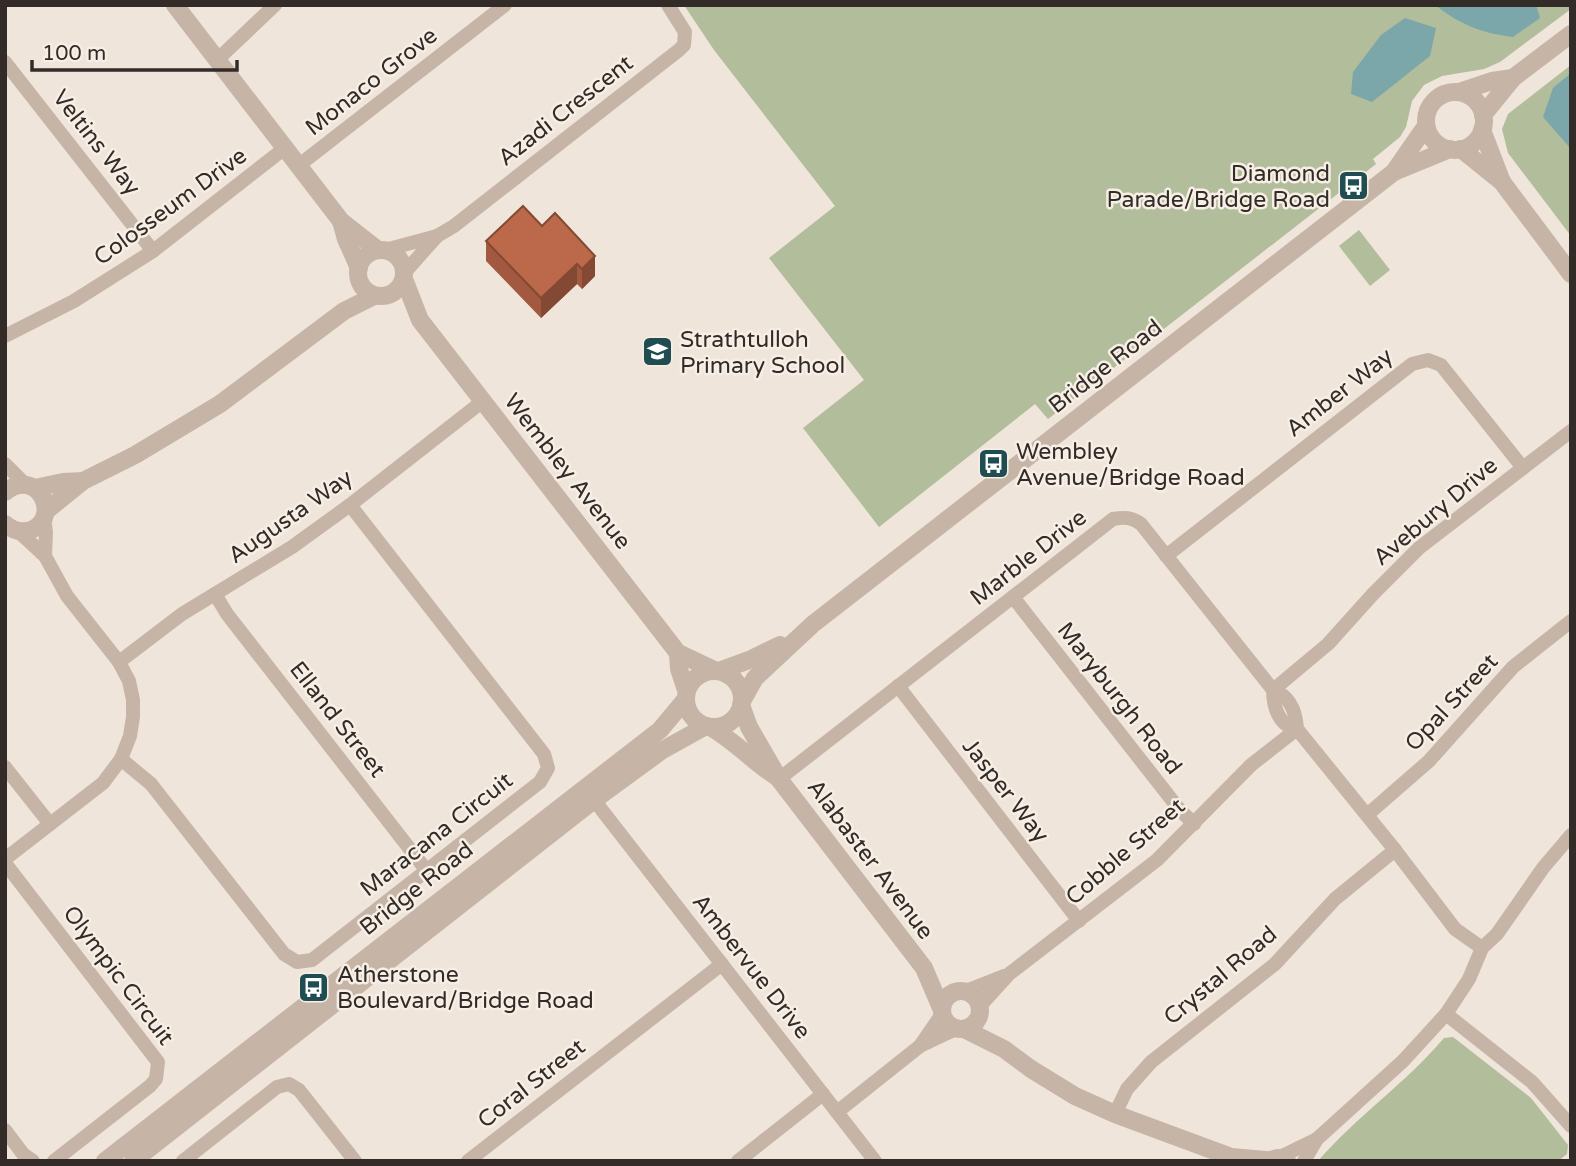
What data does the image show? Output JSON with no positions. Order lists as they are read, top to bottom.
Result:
{
  "streets": {
    "street": [
      "Monaco Grove",
      "Azadi Crescent",
      "Veltins Way",
      "Colosseum Drive",
      "Bridge Road",
      "Amber Way",
      "Wembley Avenue",
      "Avebury Drive",
      "Augusta Way",
      "Marble Drive",
      "Maryburgh Road",
      "Opal Street",
      "Elland Street",
      "Jasper Way",
      "Maracana Circuit",
      "Cobble Street",
      "Alabaster Avenue",
      "Ambervue Drive",
      "Olympic Circuit",
      "Crystal Road",
      "Coral Street"
    ]
  },
  "crossings": [
    ["Azadi Crescent", "Wembley Avenue"],
    ["Veltins Way", "Colosseum Drive"],
    ["Bridge Road", "Wembley Avenue"],
    ["Bridge Road", "Alabaster Avenue"],
    ["Bridge Road", "Ambervue Drive"],
    ["Amber Way", "Avebury Drive"],
    ["Amber Way", "Marble Drive"],
    ["Wembley Avenue", "Augusta Way"],
    ["Wembley Avenue", "Alabaster Avenue"],
    ["Avebury Drive", "Marble Drive"],
    ["Augusta Way", "Elland Street"],
    ["Augusta Way", "Maracana Circuit"],
    ["Marble Drive", "Maryburgh Road"],
    ["Marble Drive", "Opal Street"],
    ["Marble Drive", "Jasper Way"],
    ["Marble Drive", "Cobble Street"],
    ["Marble Drive", "Alabaster Avenue"],
    ["Marble Drive", "Crystal Road"],
    ["Maryburgh Road", "Cobble Street"],
    ["Elland Street", "Maracana Circuit"],
    ["Jasper Way", "Cobble Street"],
    ["Cobble Street", "Alabaster Avenue"],
    ["Ambervue Drive", "Coral Street"]
  ],
  "places": {
    "bus stop": ["Diamond Parade/Bridge Road", "Wembley Avenue/Bridge Road", "Atherstone Boulevard/Bridge Road"],
    "school or university": ["Strathtulloh Primary School"]
  },
  "scale_bar": "100 m"
}
